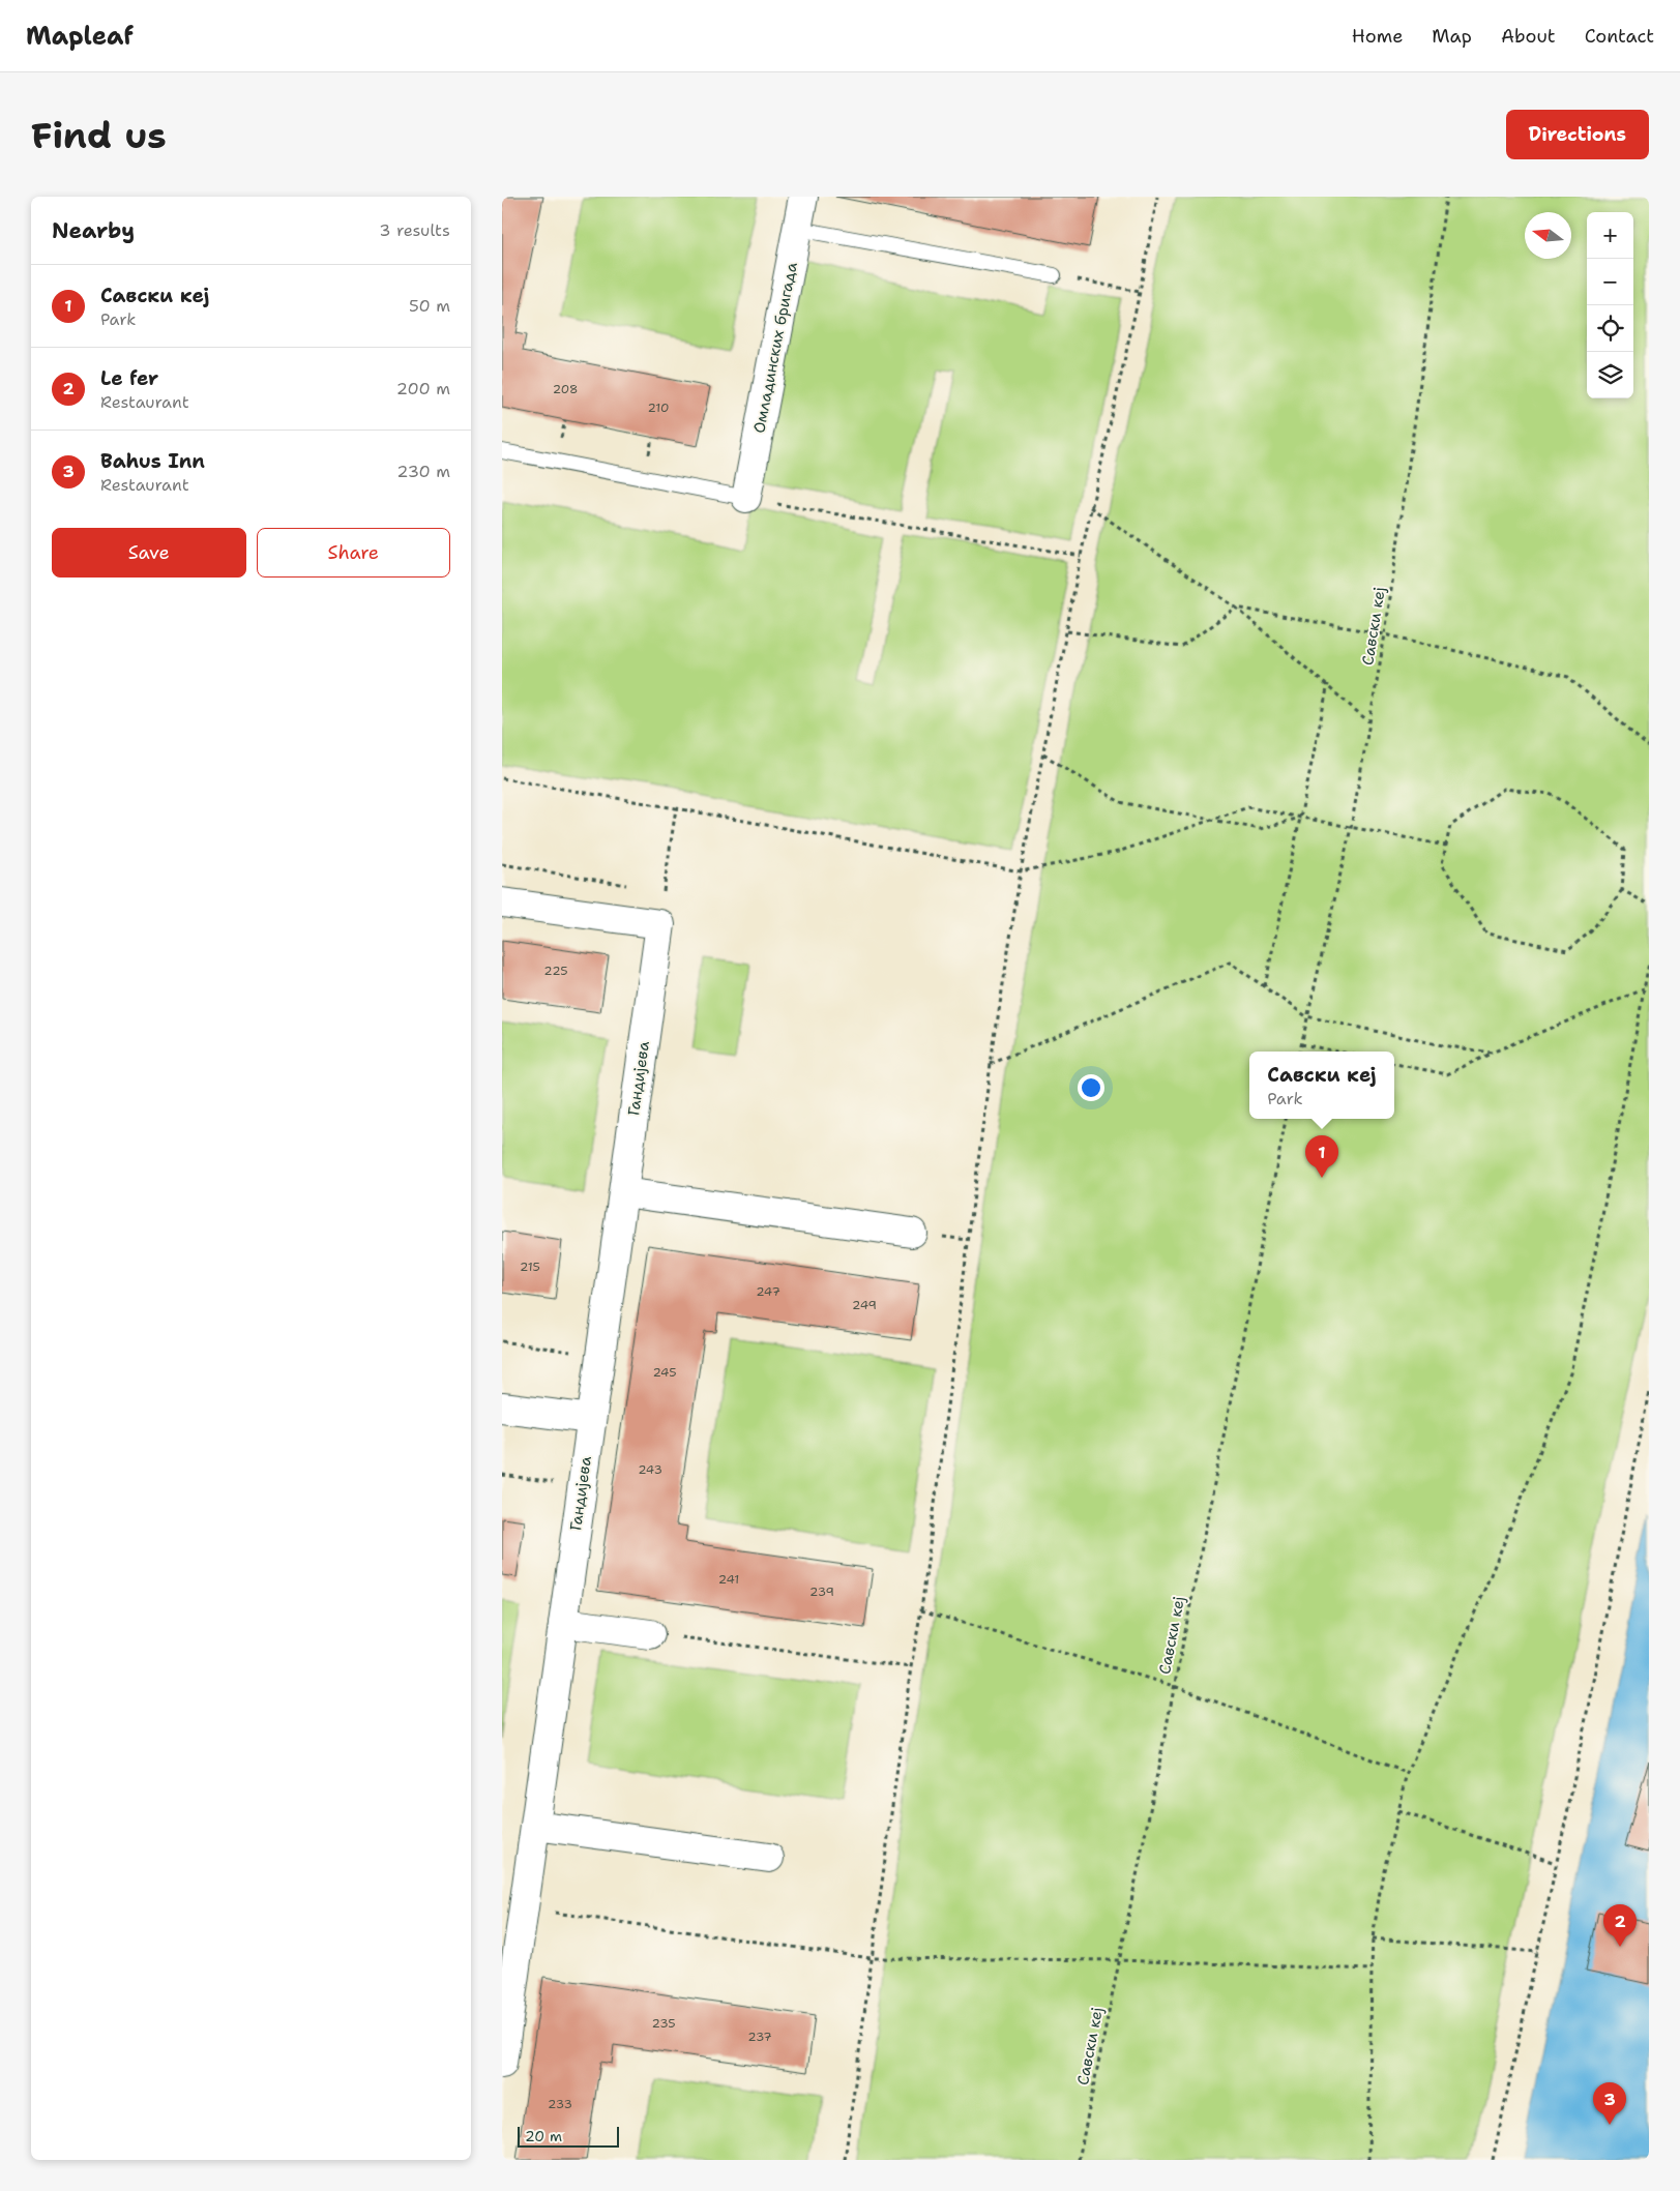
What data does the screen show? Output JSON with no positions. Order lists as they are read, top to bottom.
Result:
{
  "streets": {
    "street": ["Омладинских бригада", "Гандијева"],
    "path": ["Савски кеј"]
  },
  "house_numbers": [
    "208",
    "210",
    "225",
    "215",
    "247",
    "249",
    "245",
    "243",
    "241",
    "239",
    "235",
    "237",
    "233"
  ],
  "scale_bar": "20 m",
  "north": "left",
  "page": {
    "header": "Mapleaf",
    "nav": [
      "Home",
      "Map",
      "About",
      "Contact"
    ],
    "buttons": [
      "Directions",
      ["Save", "Share"]
    ],
    "title": "Find us",
    "heading": ["Nearby", "3 results"],
    "map_buttons": ["+", "−"],
    "list": [
      {
        "mark": "1",
        "name": "Савски кеј",
        "note": "Park",
        "value": "50 m"
      },
      {
        "mark": "2",
        "name": "Le fer",
        "note": "Restaurant",
        "value": "200 m"
      },
      {
        "mark": "3",
        "name": "Bahus Inn",
        "note": "Restaurant",
        "value": "230 m"
      }
    ],
    "popup": ["Савски кеј", "Park"],
    "pins": ["1", "2", "3"],
    "scale": "20 m"
  }
}
